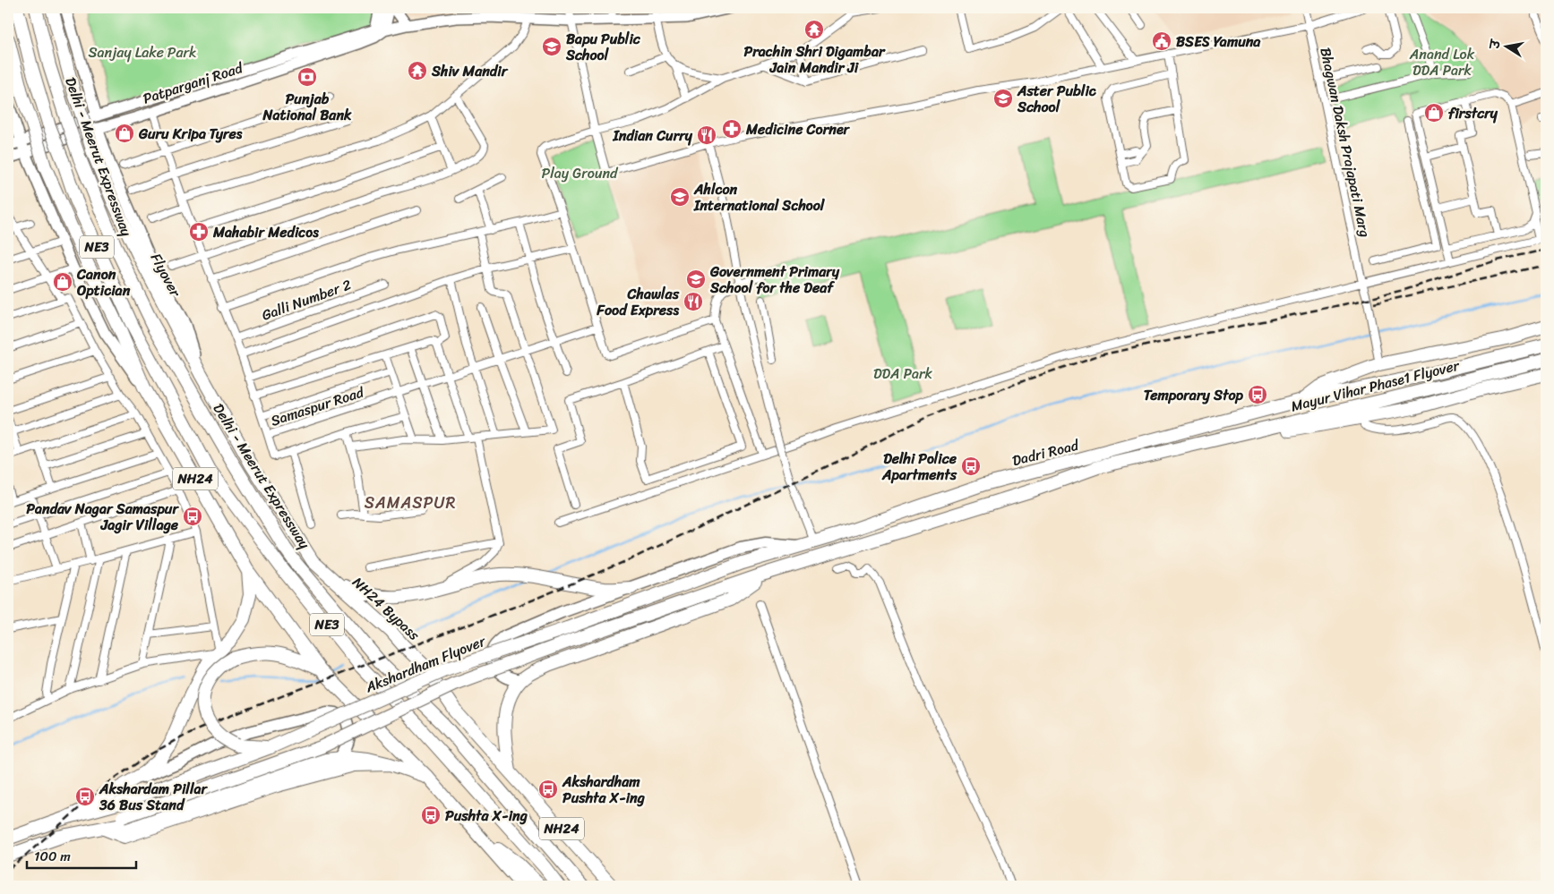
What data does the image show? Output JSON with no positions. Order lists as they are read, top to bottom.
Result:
{
  "streets": {
    "highway": [
      "Delhi - Meerut Expressway",
      "NE3",
      "Flyover",
      "Mayur Vihar Phase1 Flyover",
      "Dadri Road",
      "NH24",
      "NH24 Bypass",
      "Akshardham Flyover"
    ],
    "street": [
      "Patparganj Road",
      "Bhagwan Daksh Prajapati Marg",
      "Galli Number 2",
      "Samaspur Road"
    ]
  },
  "crossings": [
    ["Patparganj Road", "Samaspur Road"],
    ["Flyover", "NH24 Bypass"],
    ["Galli Number 2", "Samaspur Road"],
    ["Mayur Vihar Phase1 Flyover", "Dadri Road"],
    ["Dadri Road", "Akshardham Flyover"]
  ],
  "districts": ["SAMASPUR"],
  "parks": [
    "Sanjay Lake Park",
    "Anand Lok DDA Park",
    "Play Ground",
    "DDA Park"
  ],
  "places": {
    "temple": ["Prachin Shri Digambar Jain Mandir Ji", "Shiv Mandir"],
    "public building": ["BSES Yamuna"],
    "school or university": [
      "Bapu Public School",
      "Aster Public School",
      "Ahlcon International School",
      "Government Primary School for the Deaf"
    ],
    "bank": ["Punjab National Bank"],
    "shop": ["firstcry", "Guru Kripa Tyres", "Canon Optician"],
    "pharmacy": ["Medicine Corner", "Mahabir Medicos"],
    "restaurant": ["Indian Curry", "Chawlas Food Express"],
    "bus stop": [
      "Temporary Stop",
      "Delhi Police Apartments",
      "Pandav Nagar Samaspur Jagir Village",
      "Akshardham Pushta X-ing",
      "Akshardam Pillar 36 Bus Stand",
      "Pushta X-ing"
    ]
  },
  "scale_bar": "100 m",
  "north": "left"
}
